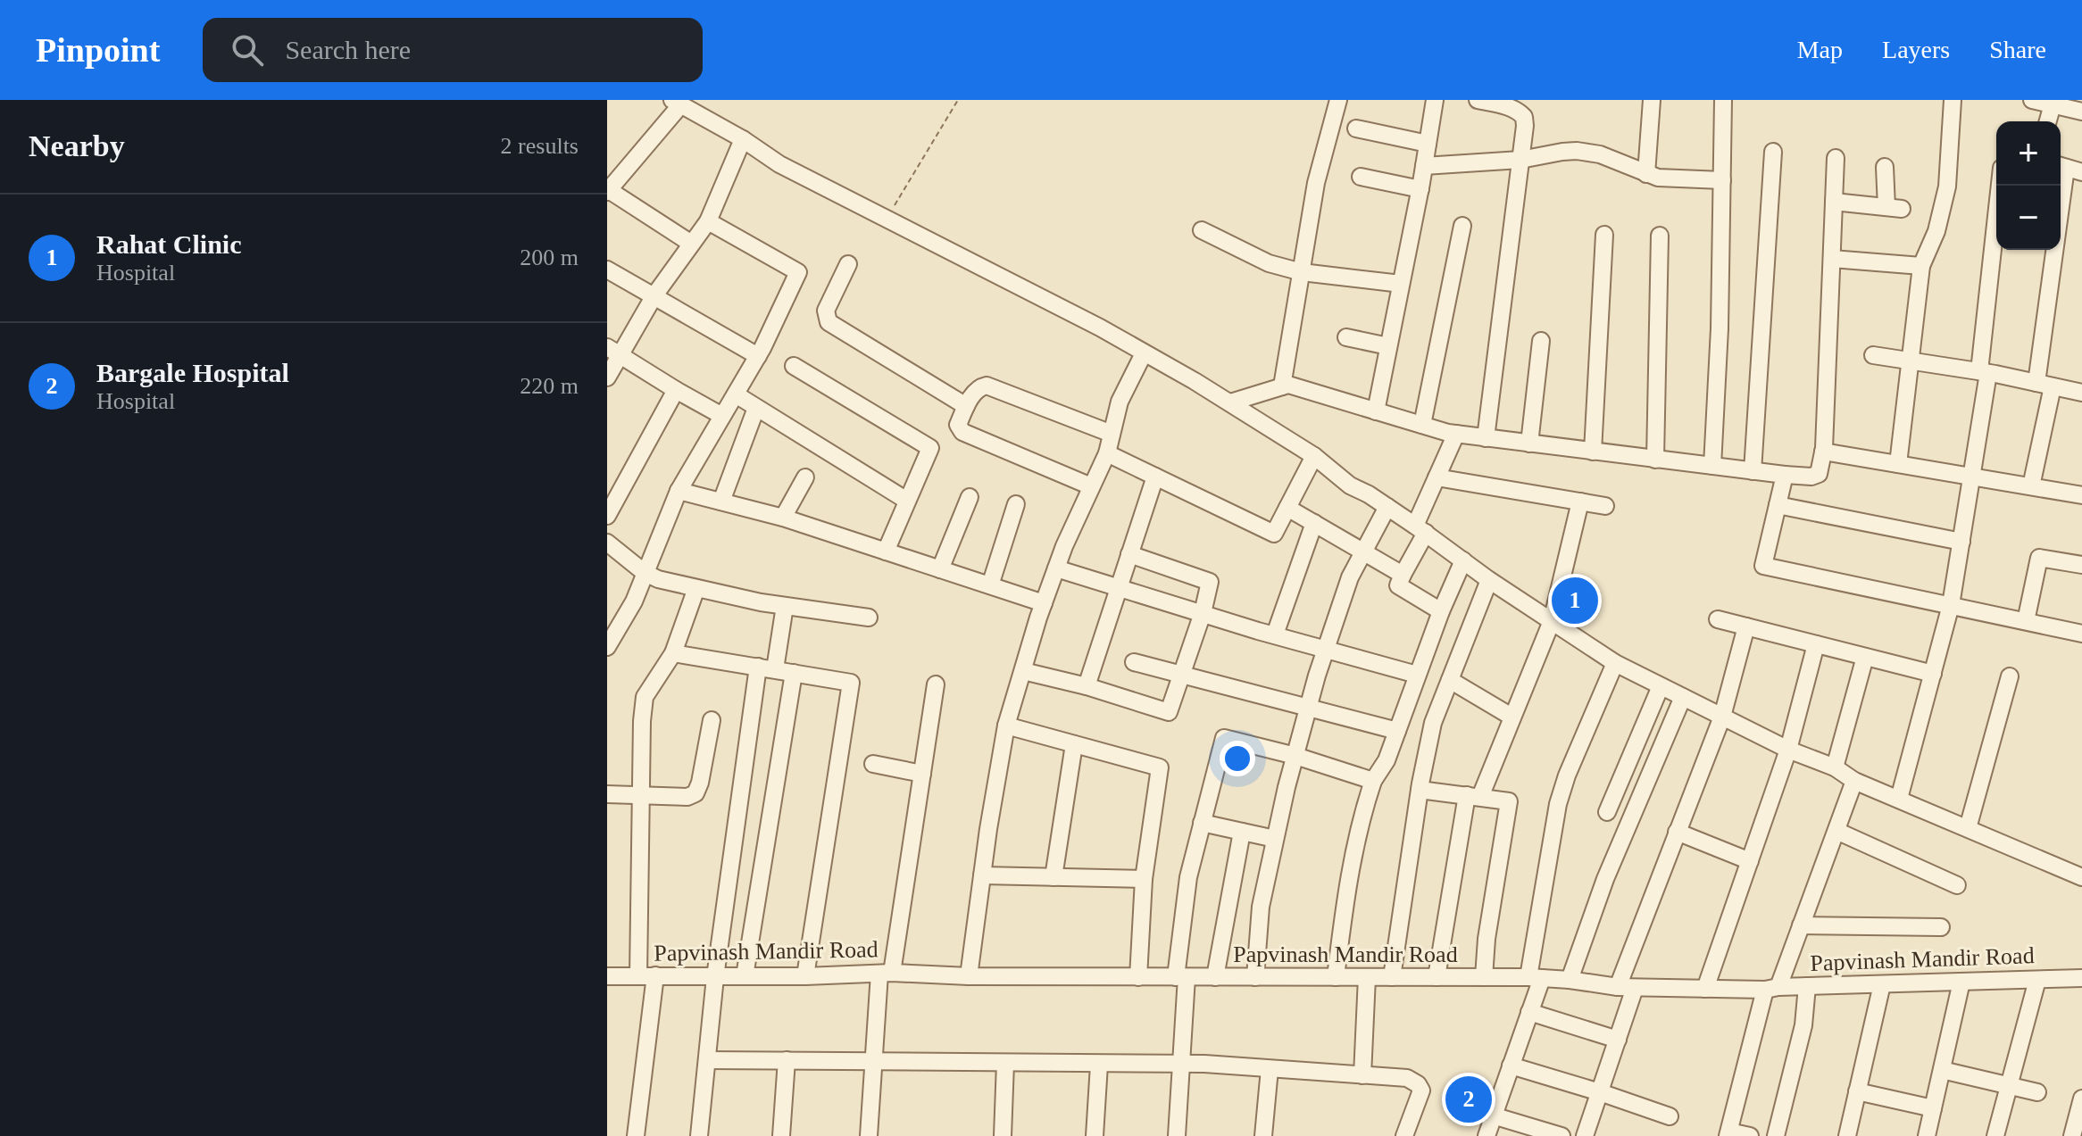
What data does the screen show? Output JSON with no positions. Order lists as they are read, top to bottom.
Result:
{
  "streets": {
    "street": ["Papvinash Mandir Road"]
  },
  "page": {
    "header": "Pinpoint",
    "search": "Search here",
    "nav": ["Map", "Layers", "Share"],
    "heading": ["Nearby", "2 results"],
    "map_buttons": ["+", "−"],
    "list": [
      {
        "mark": "1",
        "name": "Rahat Clinic",
        "note": "Hospital",
        "value": "200 m"
      },
      {
        "mark": "2",
        "name": "Bargale Hospital",
        "note": "Hospital",
        "value": "220 m"
      }
    ],
    "pins": ["1", "2"]
  }
}
